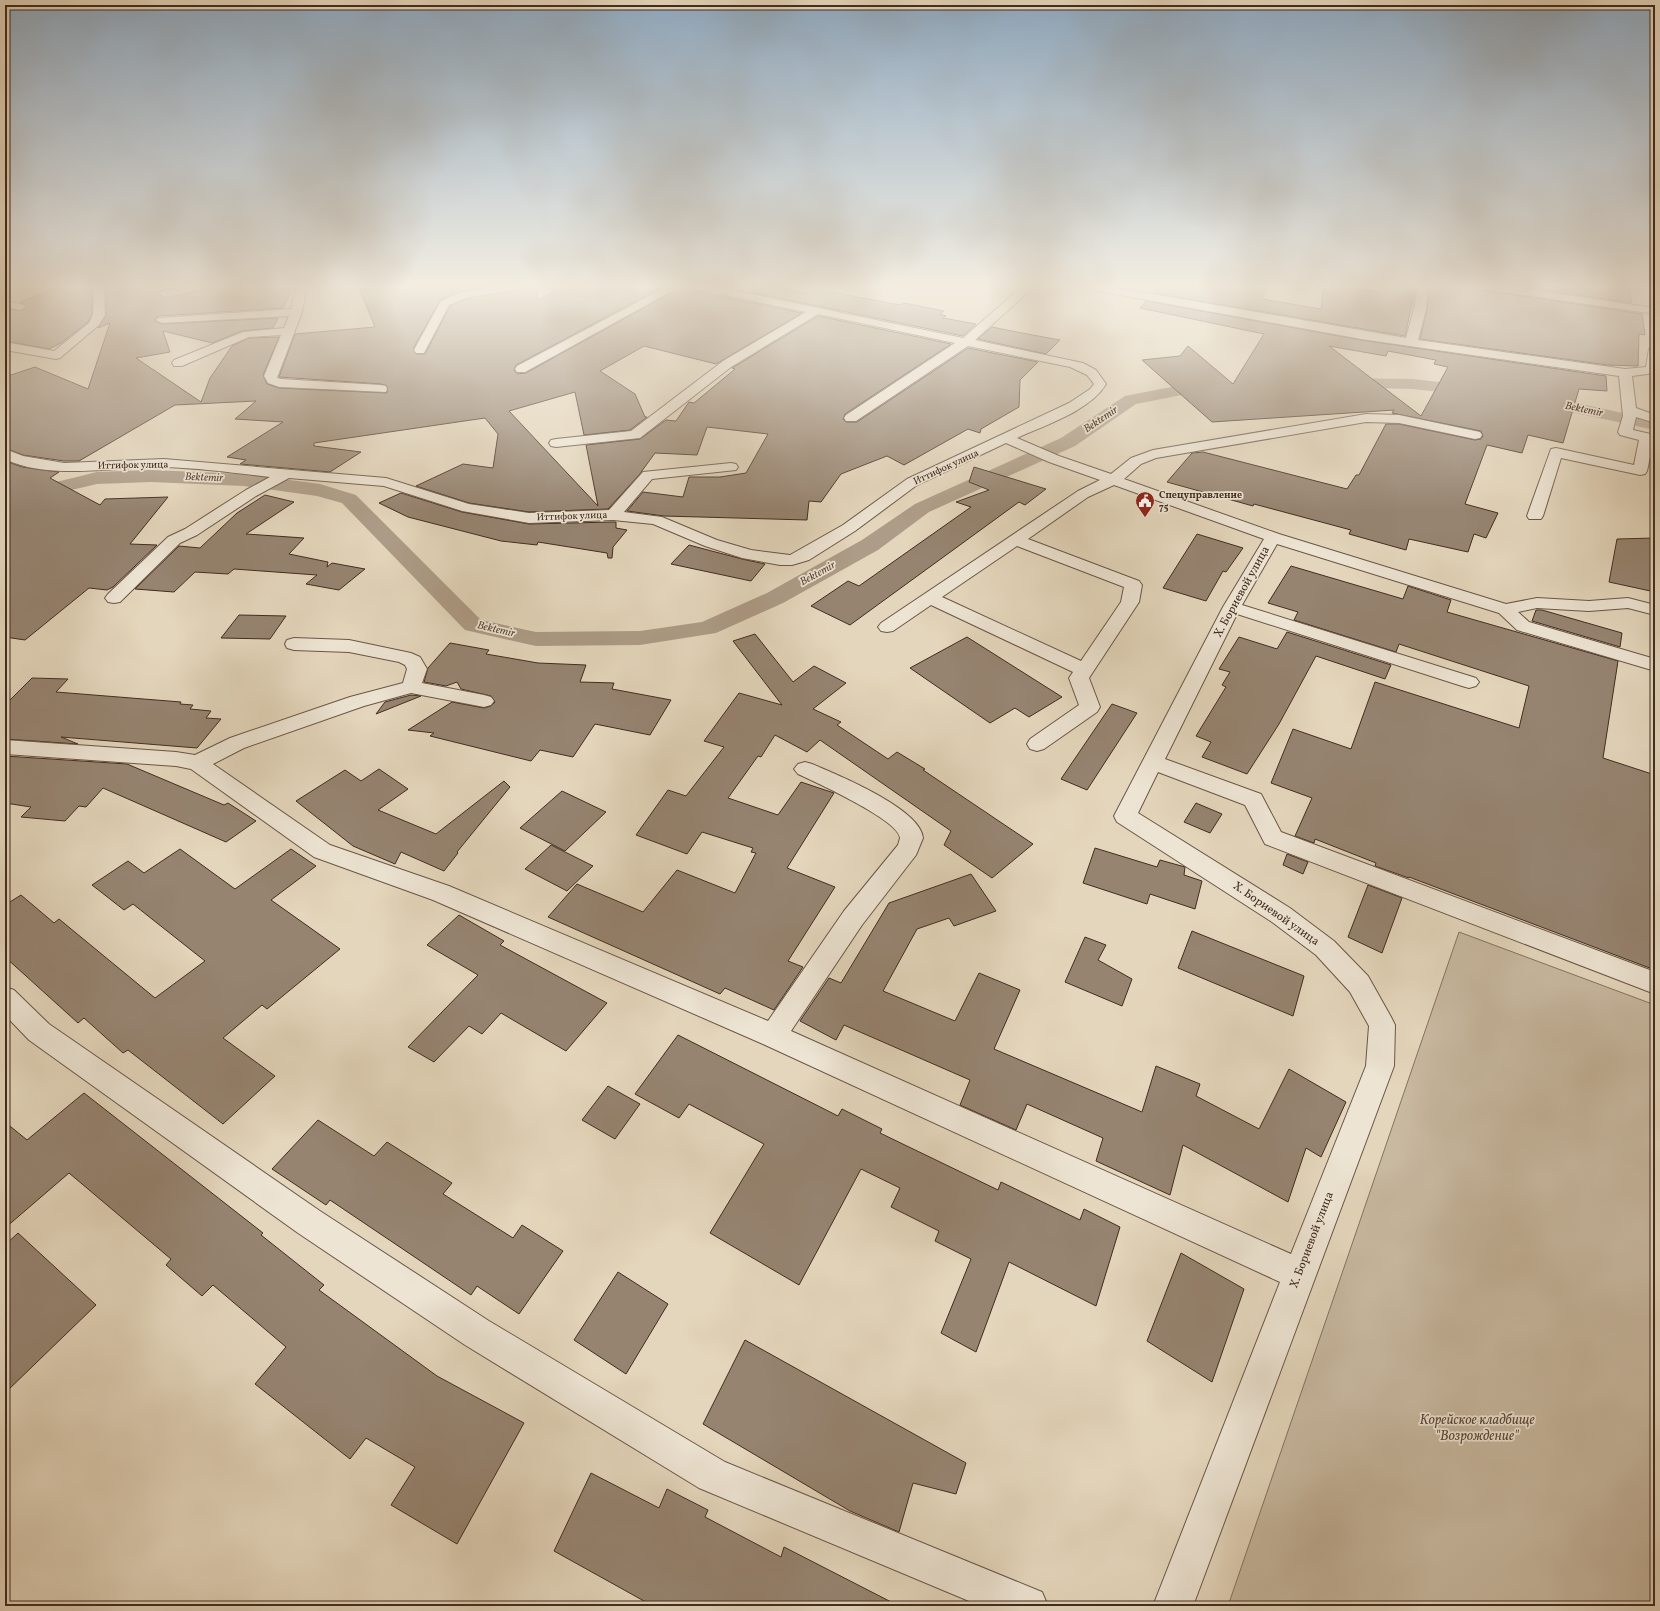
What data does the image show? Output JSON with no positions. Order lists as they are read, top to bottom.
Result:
{
  "streets": {
    "street": ["Иттифок улица", "Х. Бориевой улица"]
  },
  "crossings": [
    ["Иттифок улица", "Х. Бориевой улица"]
  ],
  "water": ["Bektemir"],
  "parks": ["Корейское кладбище \"Возрождение\""],
  "places": {
    "public building": ["Спецуправление 75"]
  }
}
